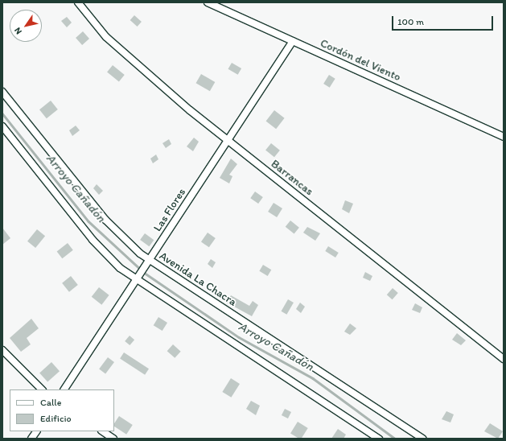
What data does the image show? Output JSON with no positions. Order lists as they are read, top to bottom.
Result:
{
  "streets": {
    "street": [
      "Cordón del Viento",
      "Barrancas",
      "Las Flores",
      "Avenida La Chacra"
    ]
  },
  "crossings": [
    ["Cordón del Viento", "Las Flores"],
    ["Barrancas", "Las Flores"],
    ["Las Flores", "Avenida La Chacra"]
  ],
  "water": ["Arroyo Cañadón"],
  "legend": ["Calle", "Edificio"],
  "scale_bar": "100 m",
  "north": "bottom left"
}
